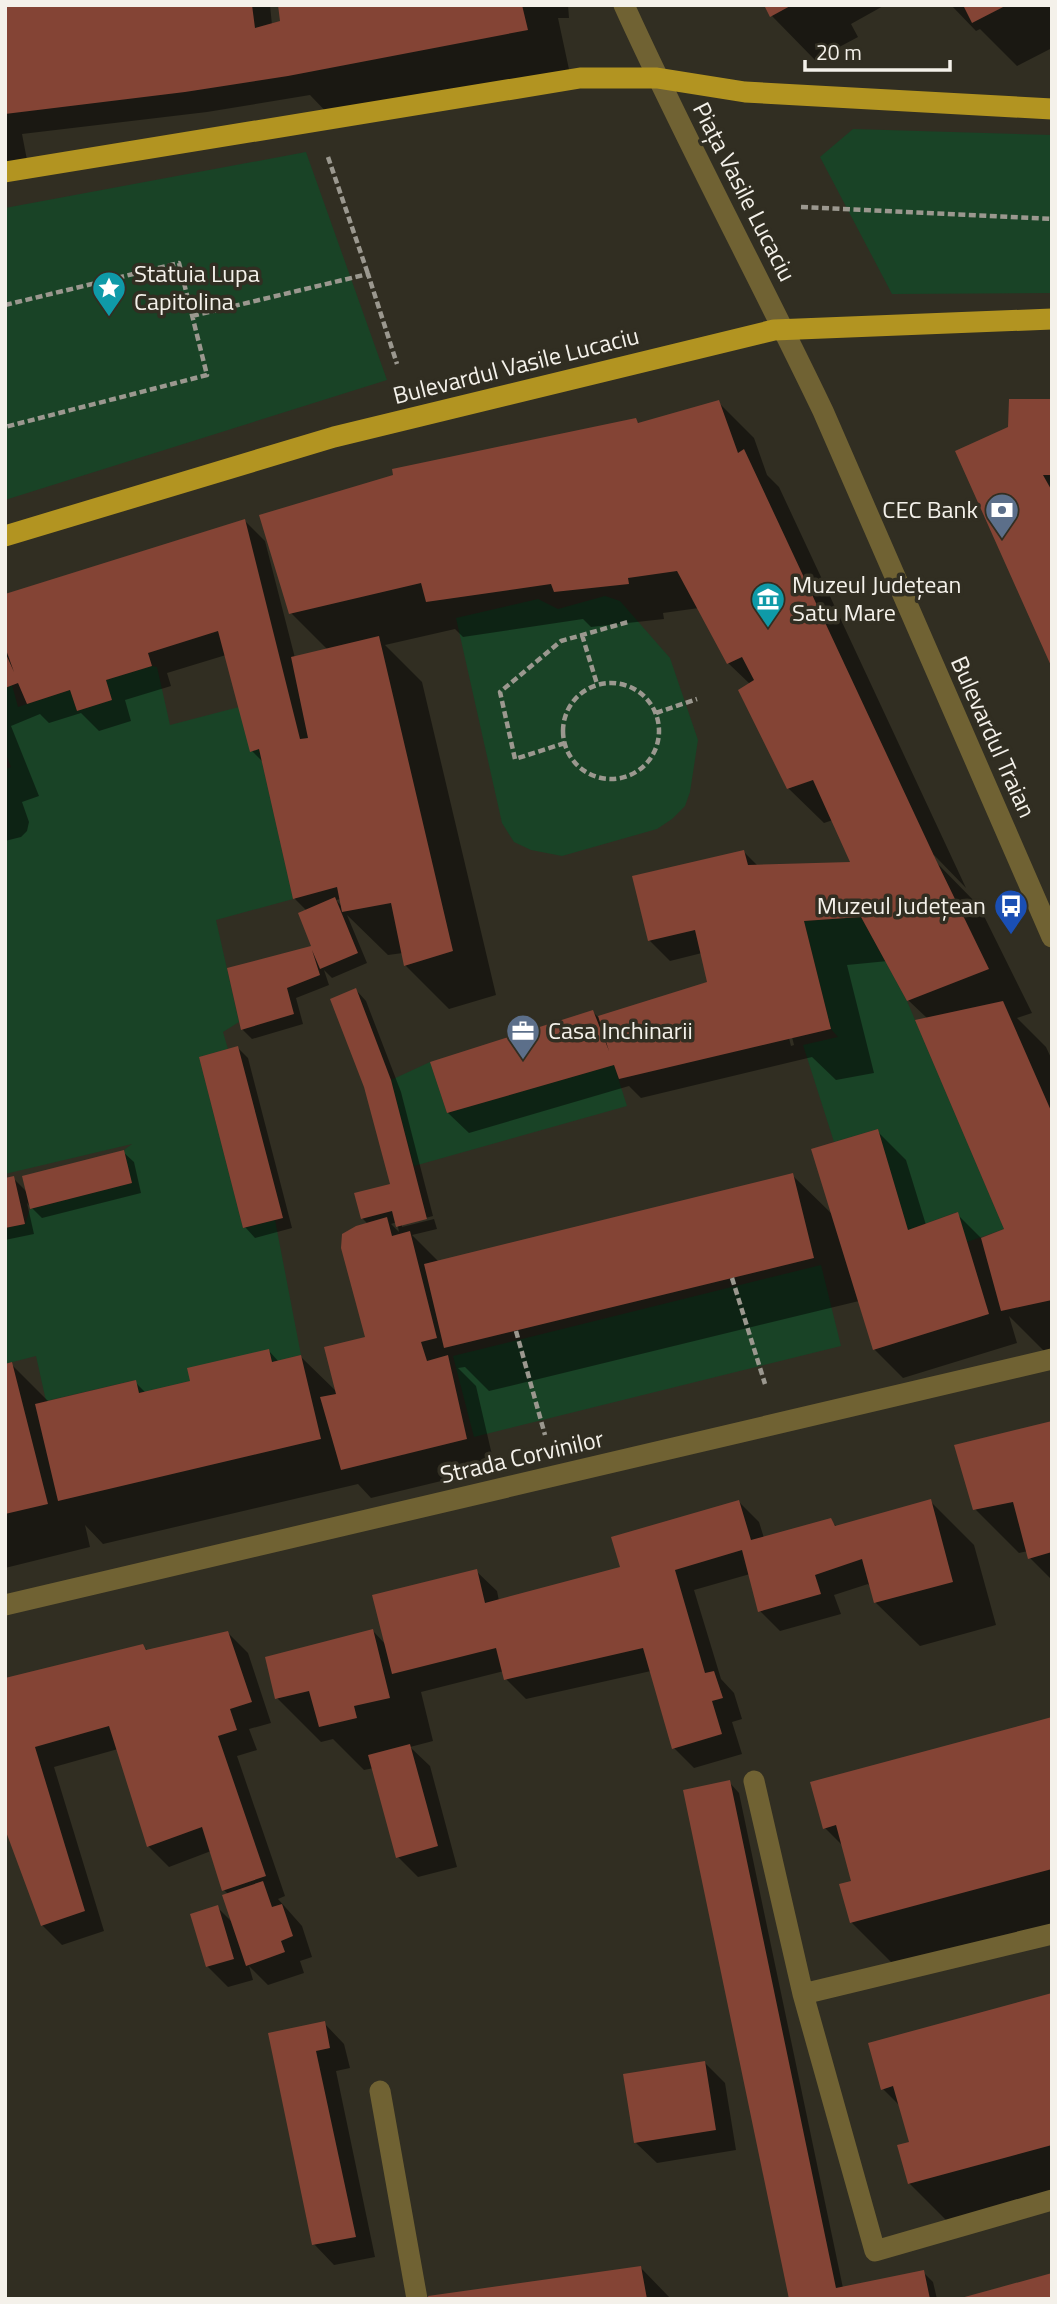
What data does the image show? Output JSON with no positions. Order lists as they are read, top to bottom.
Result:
{
  "streets": {
    "main road": ["Bulevardul Vasile Lucaciu"],
    "street": ["Piața Vasile Lucaciu", "Bulevardul Traian", "Strada Corvinilor"]
  },
  "crossings": [
    ["Piața Vasile Lucaciu", "Bulevardul Vasile Lucaciu"],
    ["Piața Vasile Lucaciu", "Bulevardul Traian"],
    ["Bulevardul Vasile Lucaciu", "Bulevardul Traian"]
  ],
  "places": {
    "place": ["Statuia Lupa Capitolina"],
    "bank": ["CEC Bank"],
    "museum": ["Muzeul Județean Satu Mare"],
    "bus stop": ["Muzeul Județean"],
    "office": ["Casa Inchinarii"]
  },
  "scale_bar": "20 m"
}
